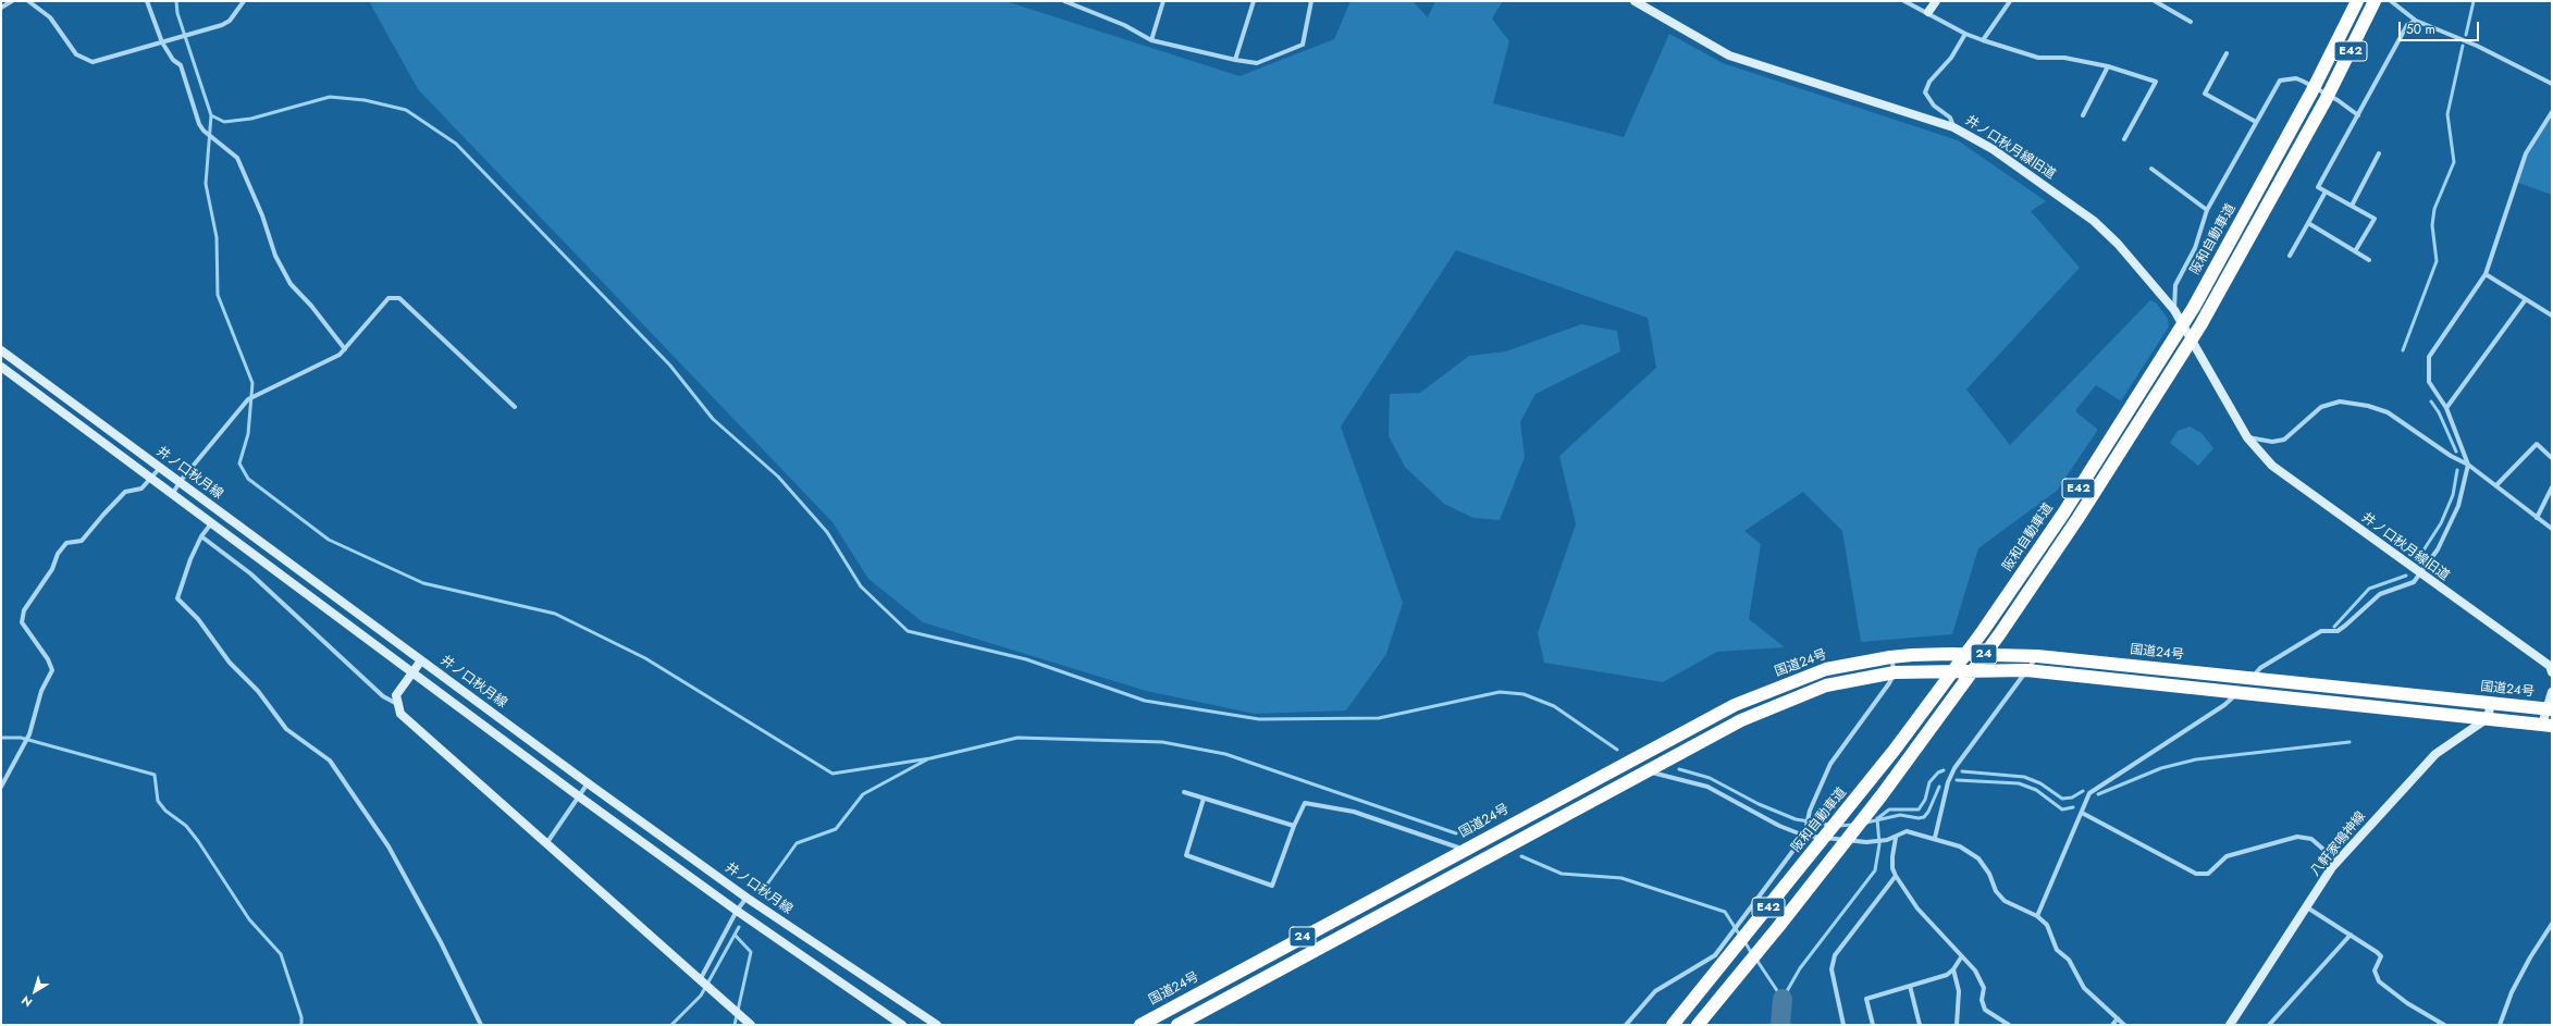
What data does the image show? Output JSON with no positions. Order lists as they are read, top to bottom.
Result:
{
  "streets": {
    "highway": [
      "E42",
      "阪和自動車道",
      "国道24号",
      "24"
    ],
    "main road": ["井ノ口秋月線旧道", "井ノ口秋月線", "八軒家鳴神線"]
  },
  "crossings": [
    ["国道24号", "八軒家鳴神線"]
  ],
  "scale_bar": "50 m",
  "north": "bottom left"
}
